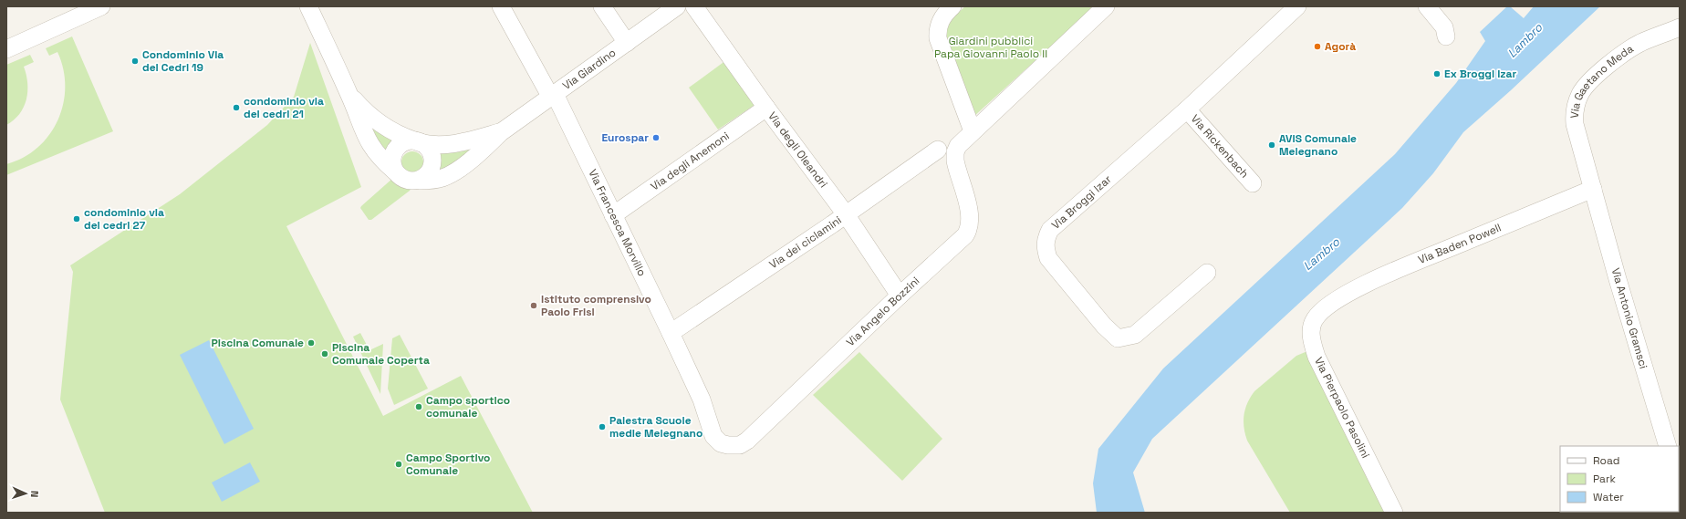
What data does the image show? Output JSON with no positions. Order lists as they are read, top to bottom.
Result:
{
  "streets": {
    "street": [
      "Via Giardino",
      "Via Gaetano Meda",
      "Via Rickenbach",
      "Via degli Oleandri",
      "Via degli Anemoni",
      "Via Broggi Izar",
      "Via Francesca Morvillo",
      "Via dei ciclamini",
      "Via Baden Powell",
      "Via Angelo Bozzini",
      "Via Antonio Gramsci",
      "Via Pierpaolo Pasolini"
    ]
  },
  "crossings": [
    ["Via Giardino", "Via Francesca Morvillo"],
    ["Via Gaetano Meda", "Via Baden Powell"],
    ["Via Gaetano Meda", "Via Antonio Gramsci"],
    ["Via Rickenbach", "Via Broggi Izar"],
    ["Via degli Oleandri", "Via degli Anemoni"],
    ["Via degli Oleandri", "Via dei ciclamini"],
    ["Via degli Oleandri", "Via Angelo Bozzini"],
    ["Via degli Anemoni", "Via Francesca Morvillo"],
    ["Via Francesca Morvillo", "Via dei ciclamini"],
    ["Via Francesca Morvillo", "Via Angelo Bozzini"],
    ["Via Baden Powell", "Via Antonio Gramsci"],
    ["Via Baden Powell", "Via Pierpaolo Pasolini"]
  ],
  "water": ["Lambro"],
  "parks": ["Giardini pubblici Papa Giovanni Paolo II"],
  "places": [
    "Agorà",
    "Condominio Via dei Cedri 19",
    "Ex Broggi Izar",
    "condominio via dei cedri 21",
    "Eurospar",
    "AVIS Comunale Melegnano",
    "condominio via dei cedri 27",
    "Istituto comprensivo Paolo Frisi",
    "Piscina Comunale",
    "Piscina Comunale Coperta",
    "Campo sportico comunale",
    "Palestra Scuole medie Melegnano",
    "Campo Sportivo Comunale"
  ],
  "legend": ["Road", "Park", "Water"],
  "north": "right"
}
